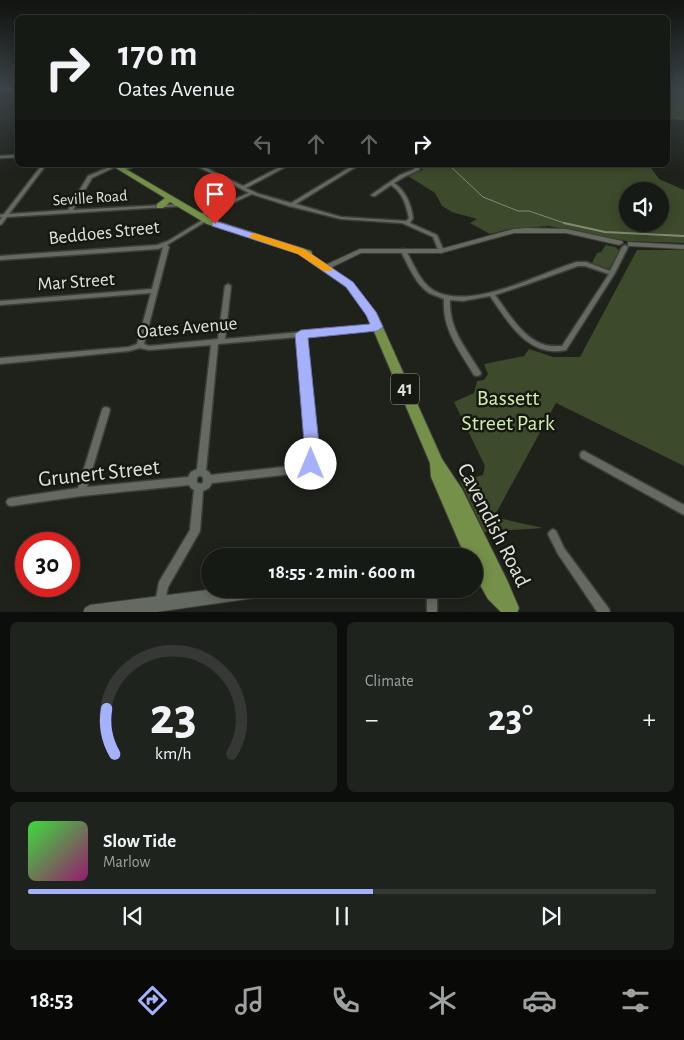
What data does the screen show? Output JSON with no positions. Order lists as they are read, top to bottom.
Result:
{
  "streets": {
    "main road": ["41", "Cavendish Road"],
    "street": [
      "Seville Road",
      "Beddoes Street",
      "Mar Street",
      "Oates Avenue",
      "Grunert Street"
    ]
  },
  "crossings": [
    ["Seville Road", "Cavendish Road"],
    ["Beddoes Street", "Cavendish Road"],
    ["Oates Avenue", "Cavendish Road"]
  ],
  "parks": ["Bassett Street Park"],
  "page": {
    "turn": ["170 m", "Oates Avenue"],
    "limit": "30",
    "trip": "18:55 · 2 min · 600 m",
    "tile": "Climate",
    "heat": ["−", "23°", "+"],
    "song": ["Slow Tide", "Marlow"],
    "tabs": "18:53",
    "gauge": ["23", "km/h"]
  }
}
